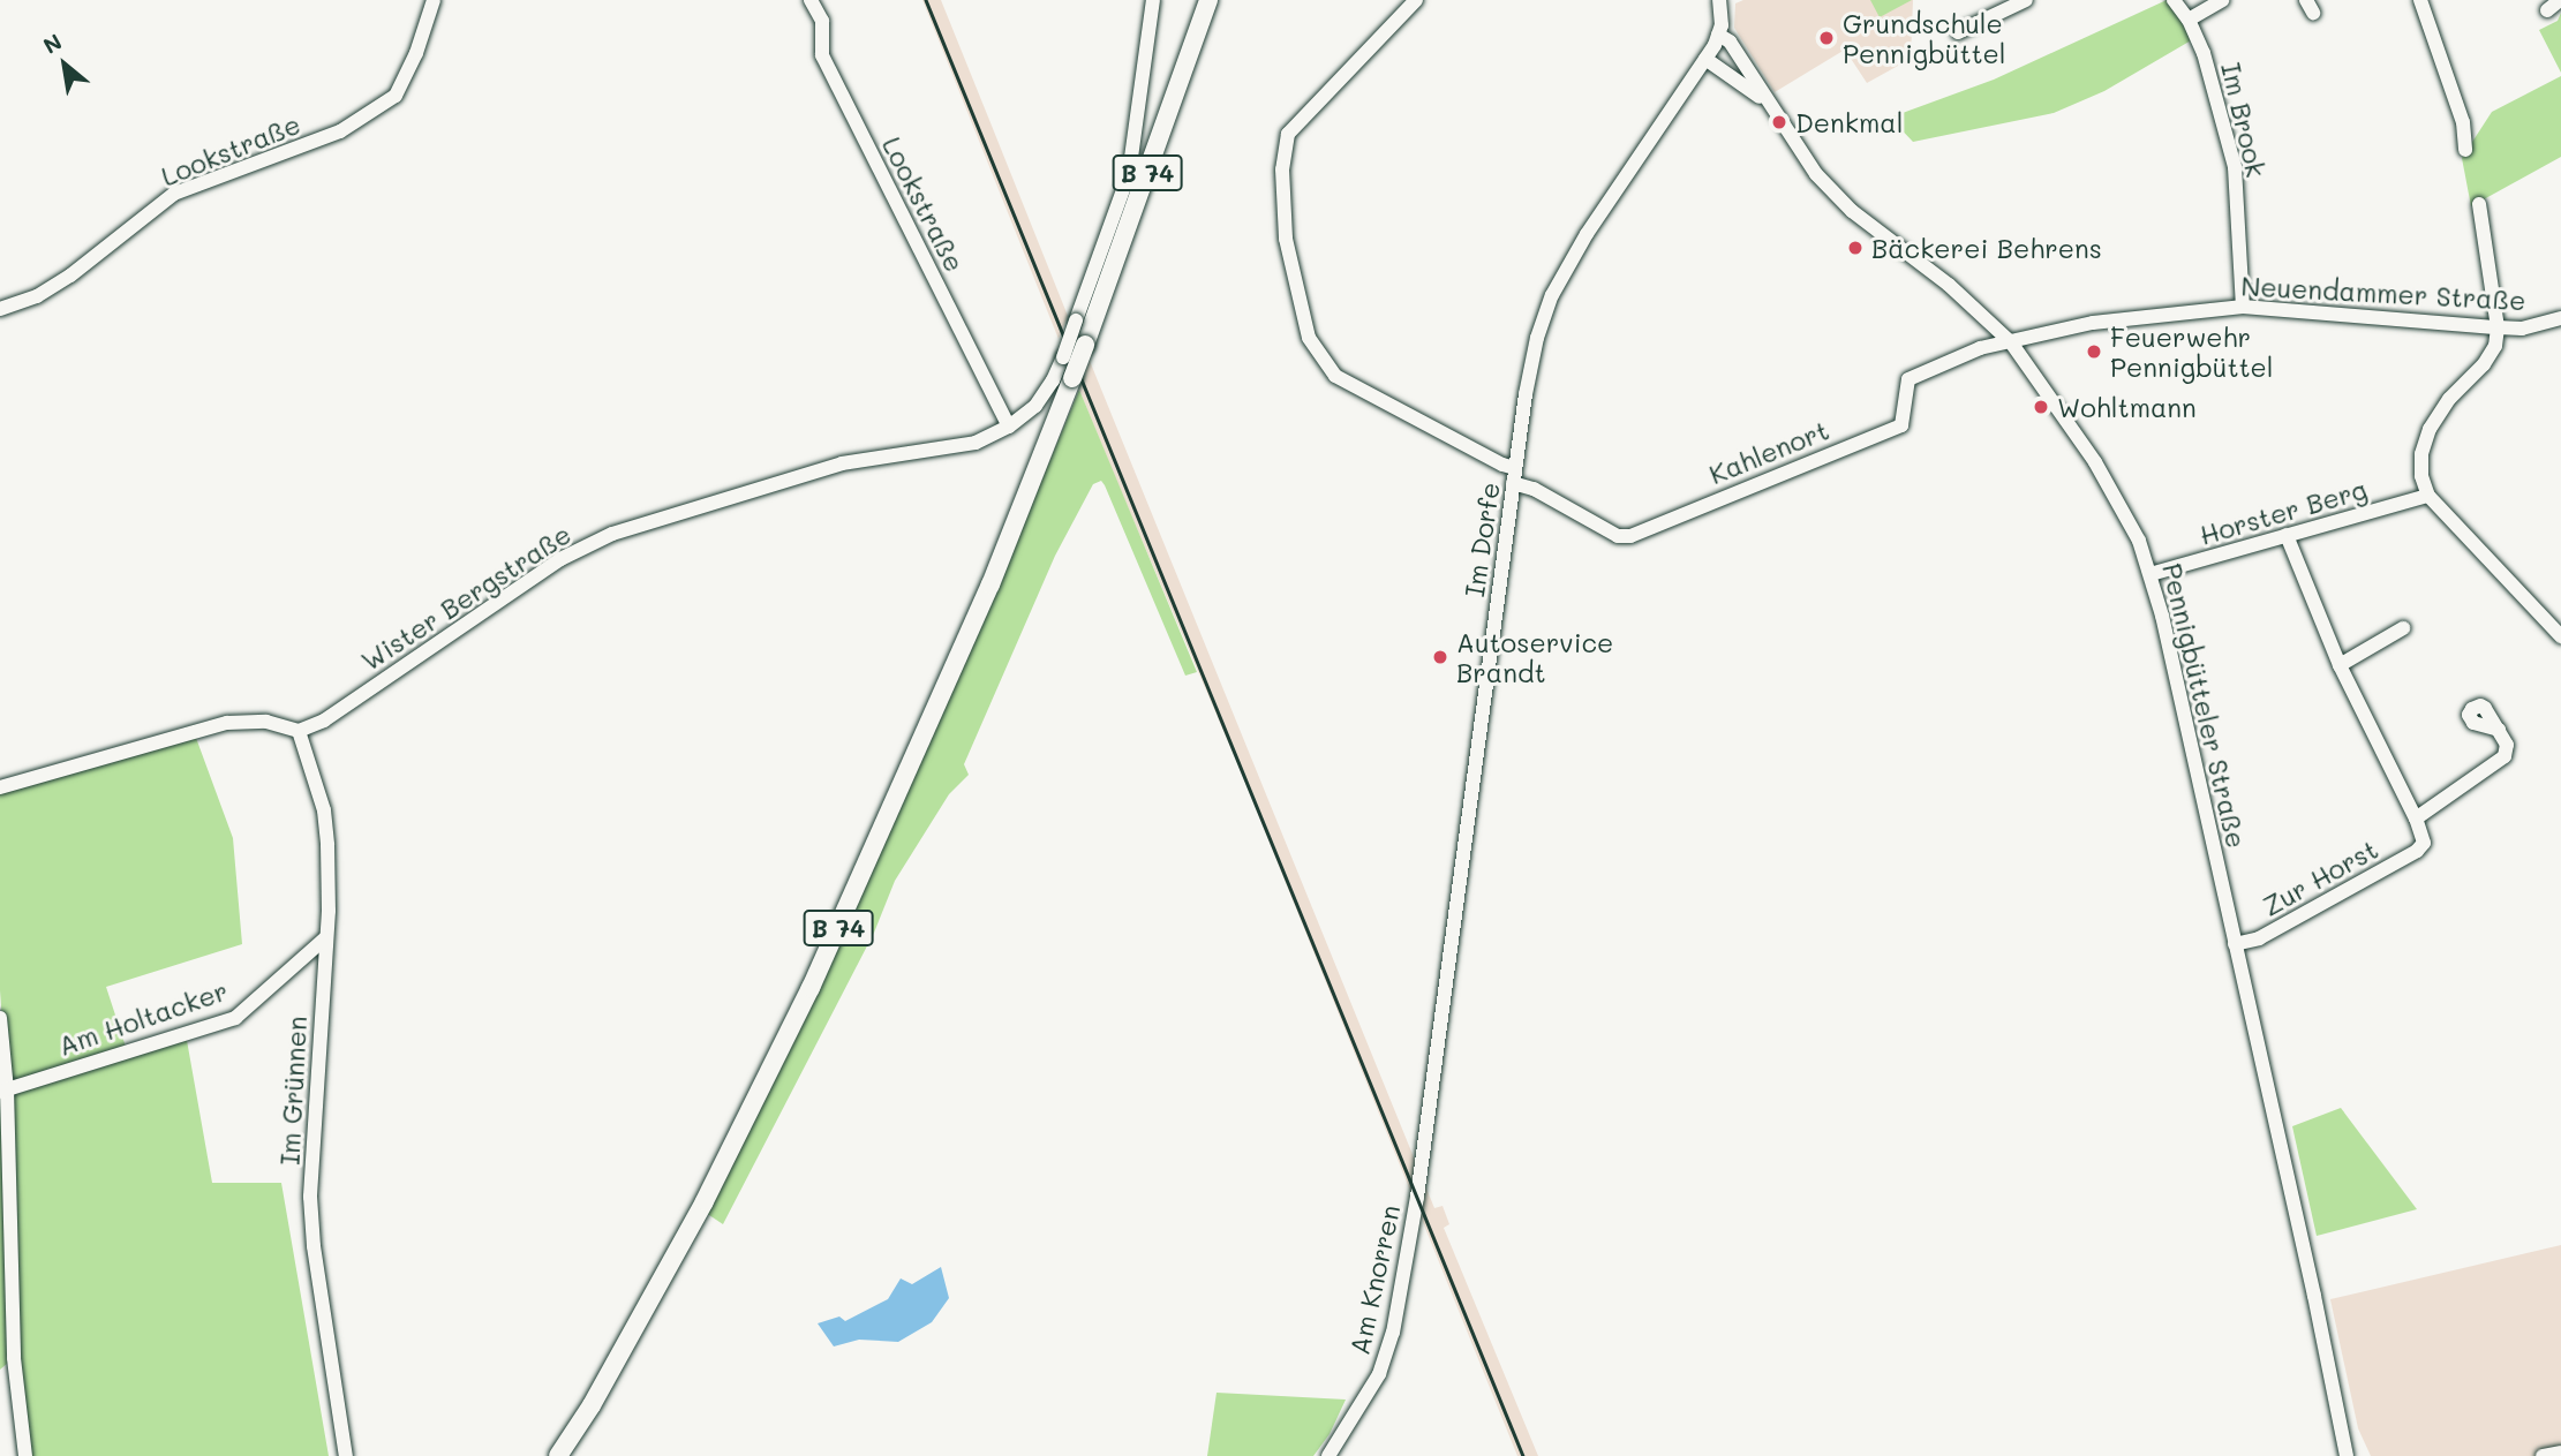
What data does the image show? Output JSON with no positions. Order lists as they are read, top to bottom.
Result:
{
  "streets": {
    "main road": ["B 74"],
    "street": [
      "Im Brook",
      "Lookstraße",
      "Neuendammer Straße",
      "Kahlenort",
      "Horster Berg",
      "Im Dorfe",
      "Wister Bergstraße",
      "Pennigbütteler Straße",
      "Zur Horst",
      "Am Holtacker",
      "Im Grünnen",
      "Am Knorren"
    ]
  },
  "crossings": [
    ["Im Brook", "Neuendammer Straße"],
    ["Lookstraße", "Wister Bergstraße"],
    ["Neuendammer Straße", "Kahlenort"],
    ["Neuendammer Straße", "Pennigbütteler Straße"],
    ["Kahlenort", "Im Dorfe"],
    ["Kahlenort", "Pennigbütteler Straße"],
    ["Horster Berg", "Pennigbütteler Straße"],
    ["Im Dorfe", "Pennigbütteler Straße"],
    ["Im Dorfe", "Am Knorren"],
    ["Wister Bergstraße", "Im Grünnen"],
    ["Pennigbütteler Straße", "Zur Horst"],
    ["Am Holtacker", "Im Grünnen"]
  ],
  "places": [
    "Grundschule Pennigbüttel",
    "Denkmal",
    "Bäckerei Behrens",
    "Feuerwehr Pennigbüttel",
    "Wohltmann",
    "Autoservice Brandt"
  ],
  "north": "top left"
}
